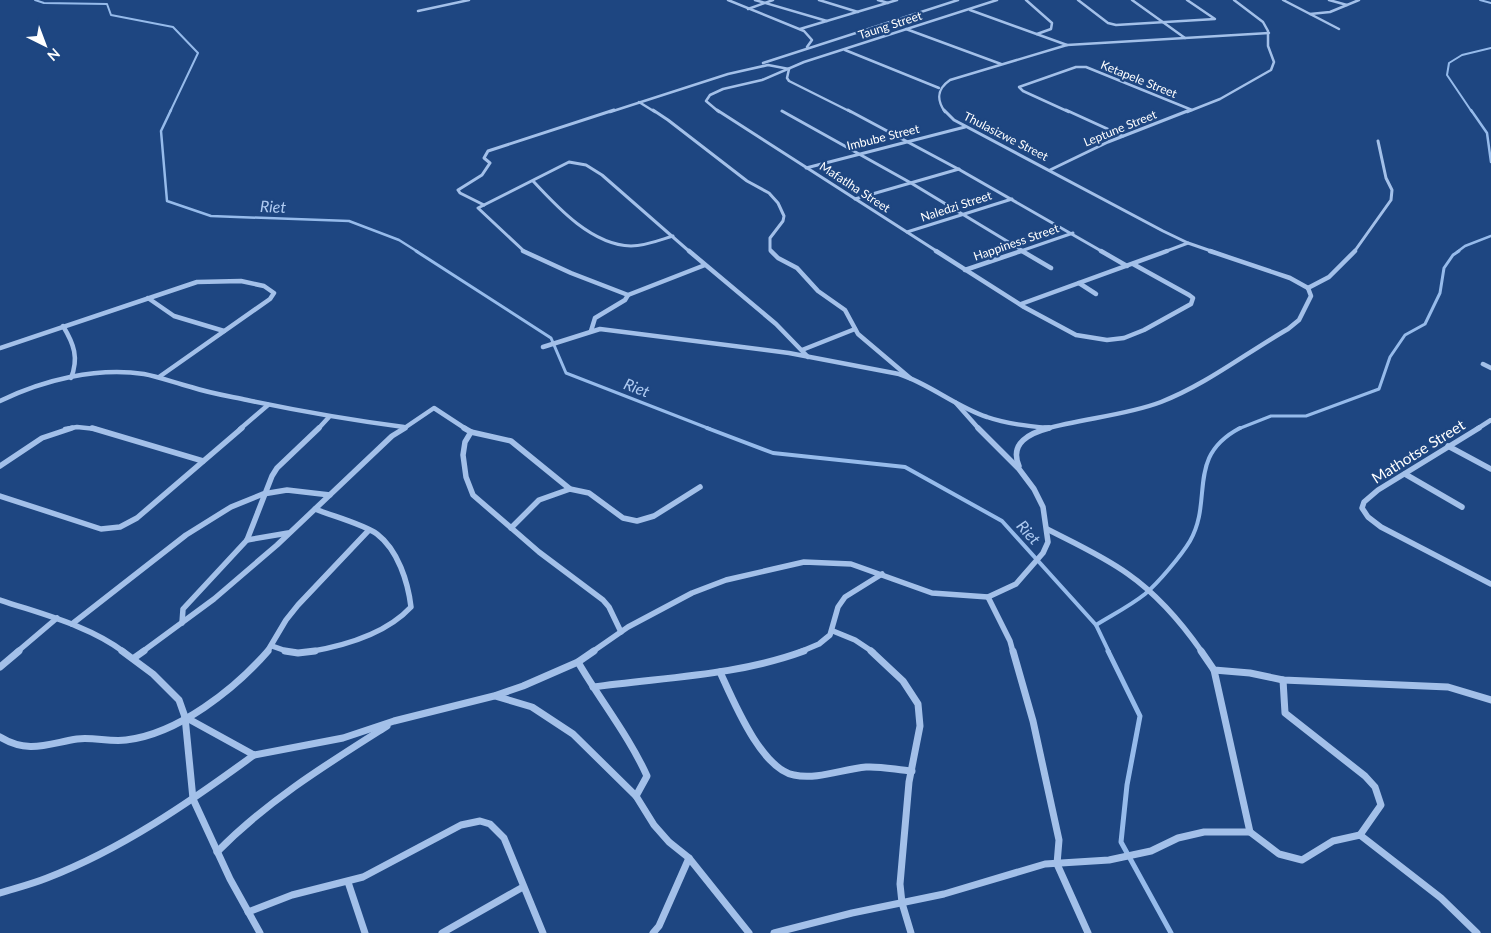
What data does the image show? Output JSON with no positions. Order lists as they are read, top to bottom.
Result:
{
  "streets": {
    "street": [
      "Taung Street",
      "Ketapele Street",
      "Leptune Street",
      "Thulasizwe Street",
      "Imbube Street",
      "Mafatlha Street",
      "Naledzi Street",
      "Happiness Street",
      "Mathotse Street"
    ]
  },
  "crossings": [
    ["Taung Street", "Mafatlha Street"],
    ["Taung Street", "Naledzi Street"],
    ["Ketapele Street", "Leptune Street"],
    ["Leptune Street", "Thulasizwe Street"],
    ["Thulasizwe Street", "Imbube Street"],
    ["Imbube Street", "Mafatlha Street"],
    ["Imbube Street", "Naledzi Street"],
    ["Mafatlha Street", "Naledzi Street"],
    ["Mafatlha Street", "Happiness Street"],
    ["Naledzi Street", "Happiness Street"]
  ],
  "water": ["Riet"],
  "north": "bottom right"
}
